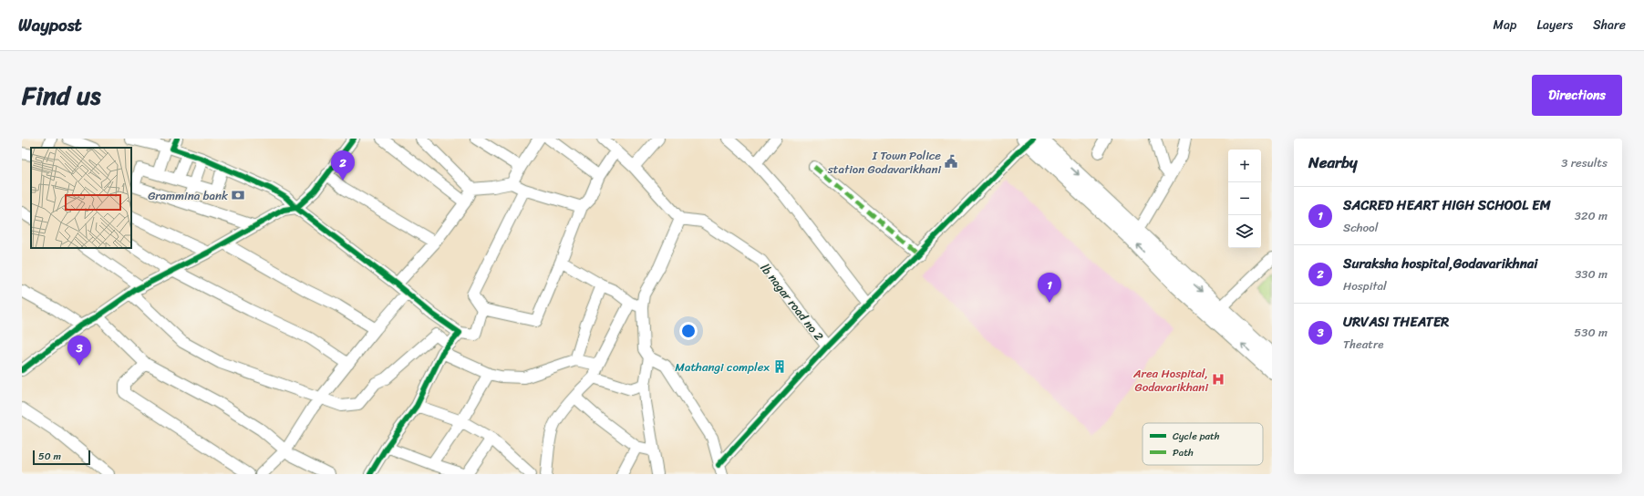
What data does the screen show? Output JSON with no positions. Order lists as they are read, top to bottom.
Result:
{
  "streets": {
    "street": ["lb nagar road no 2"]
  },
  "places": {
    "public building": ["I Town Police station Godavarikhani"],
    "bank": ["Grammina bank"],
    "building": ["Mathangi complex"],
    "hospital": ["Area Hospital, Godavarikhani"]
  },
  "legend": ["Cycle path", "Path"],
  "scale_bar": "50 m",
  "page": {
    "header": "Waypost",
    "nav": ["Map", "Layers", "Share"],
    "title": "Find us",
    "buttons": "Directions",
    "heading": ["Nearby", "3 results"],
    "map_buttons": ["+", "−"],
    "pins": ["2", "1", "3"],
    "list": [
      {
        "mark": "1",
        "name": "SACRED HEART HIGH SCHOOL EM",
        "note": "School",
        "value": "320 m"
      },
      {
        "mark": "2",
        "name": "Suraksha hospital,Godavarikhnai",
        "note": "Hospital",
        "value": "330 m"
      },
      {
        "mark": "3",
        "name": "URVASI THEATER",
        "note": "Theatre",
        "value": "530 m"
      }
    ],
    "scale": "50 m"
  }
}
